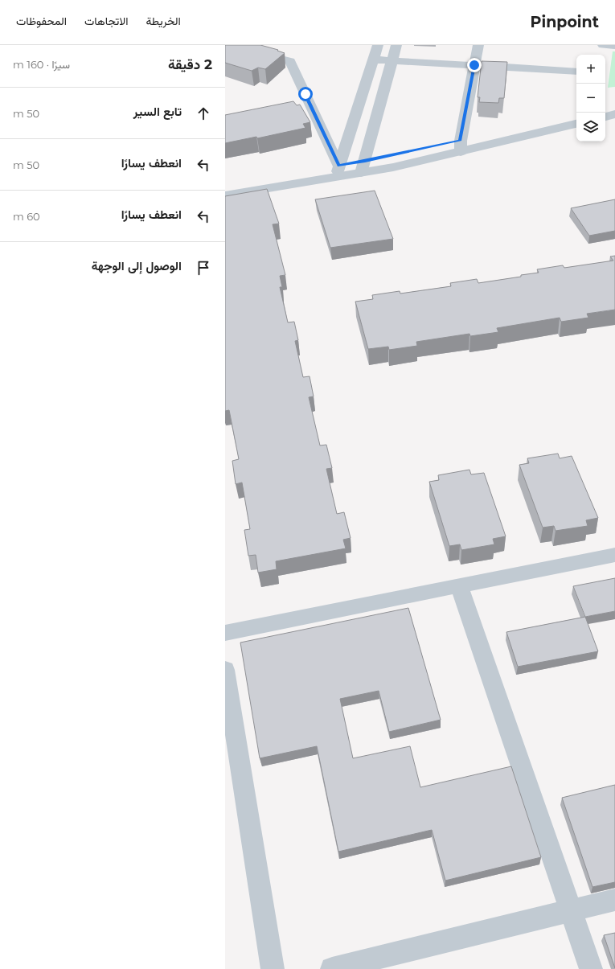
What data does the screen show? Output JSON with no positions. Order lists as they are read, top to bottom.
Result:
{
  "page": {
    "header": "Pinpoint",
    "nav": ["الخريطة", "الاتجاهات", "المحفوظات"],
    "heading": ["2 دقيقة", "سيرًا · 160 m"],
    "map_buttons": ["+", "−"],
    "list": [
      ["تابع السير", "50 m"],
      ["انعطف يسارًا", "50 m"],
      ["انعطف يسارًا", "60 m"],
      "الوصول إلى الوجهة"
    ]
  }
}
